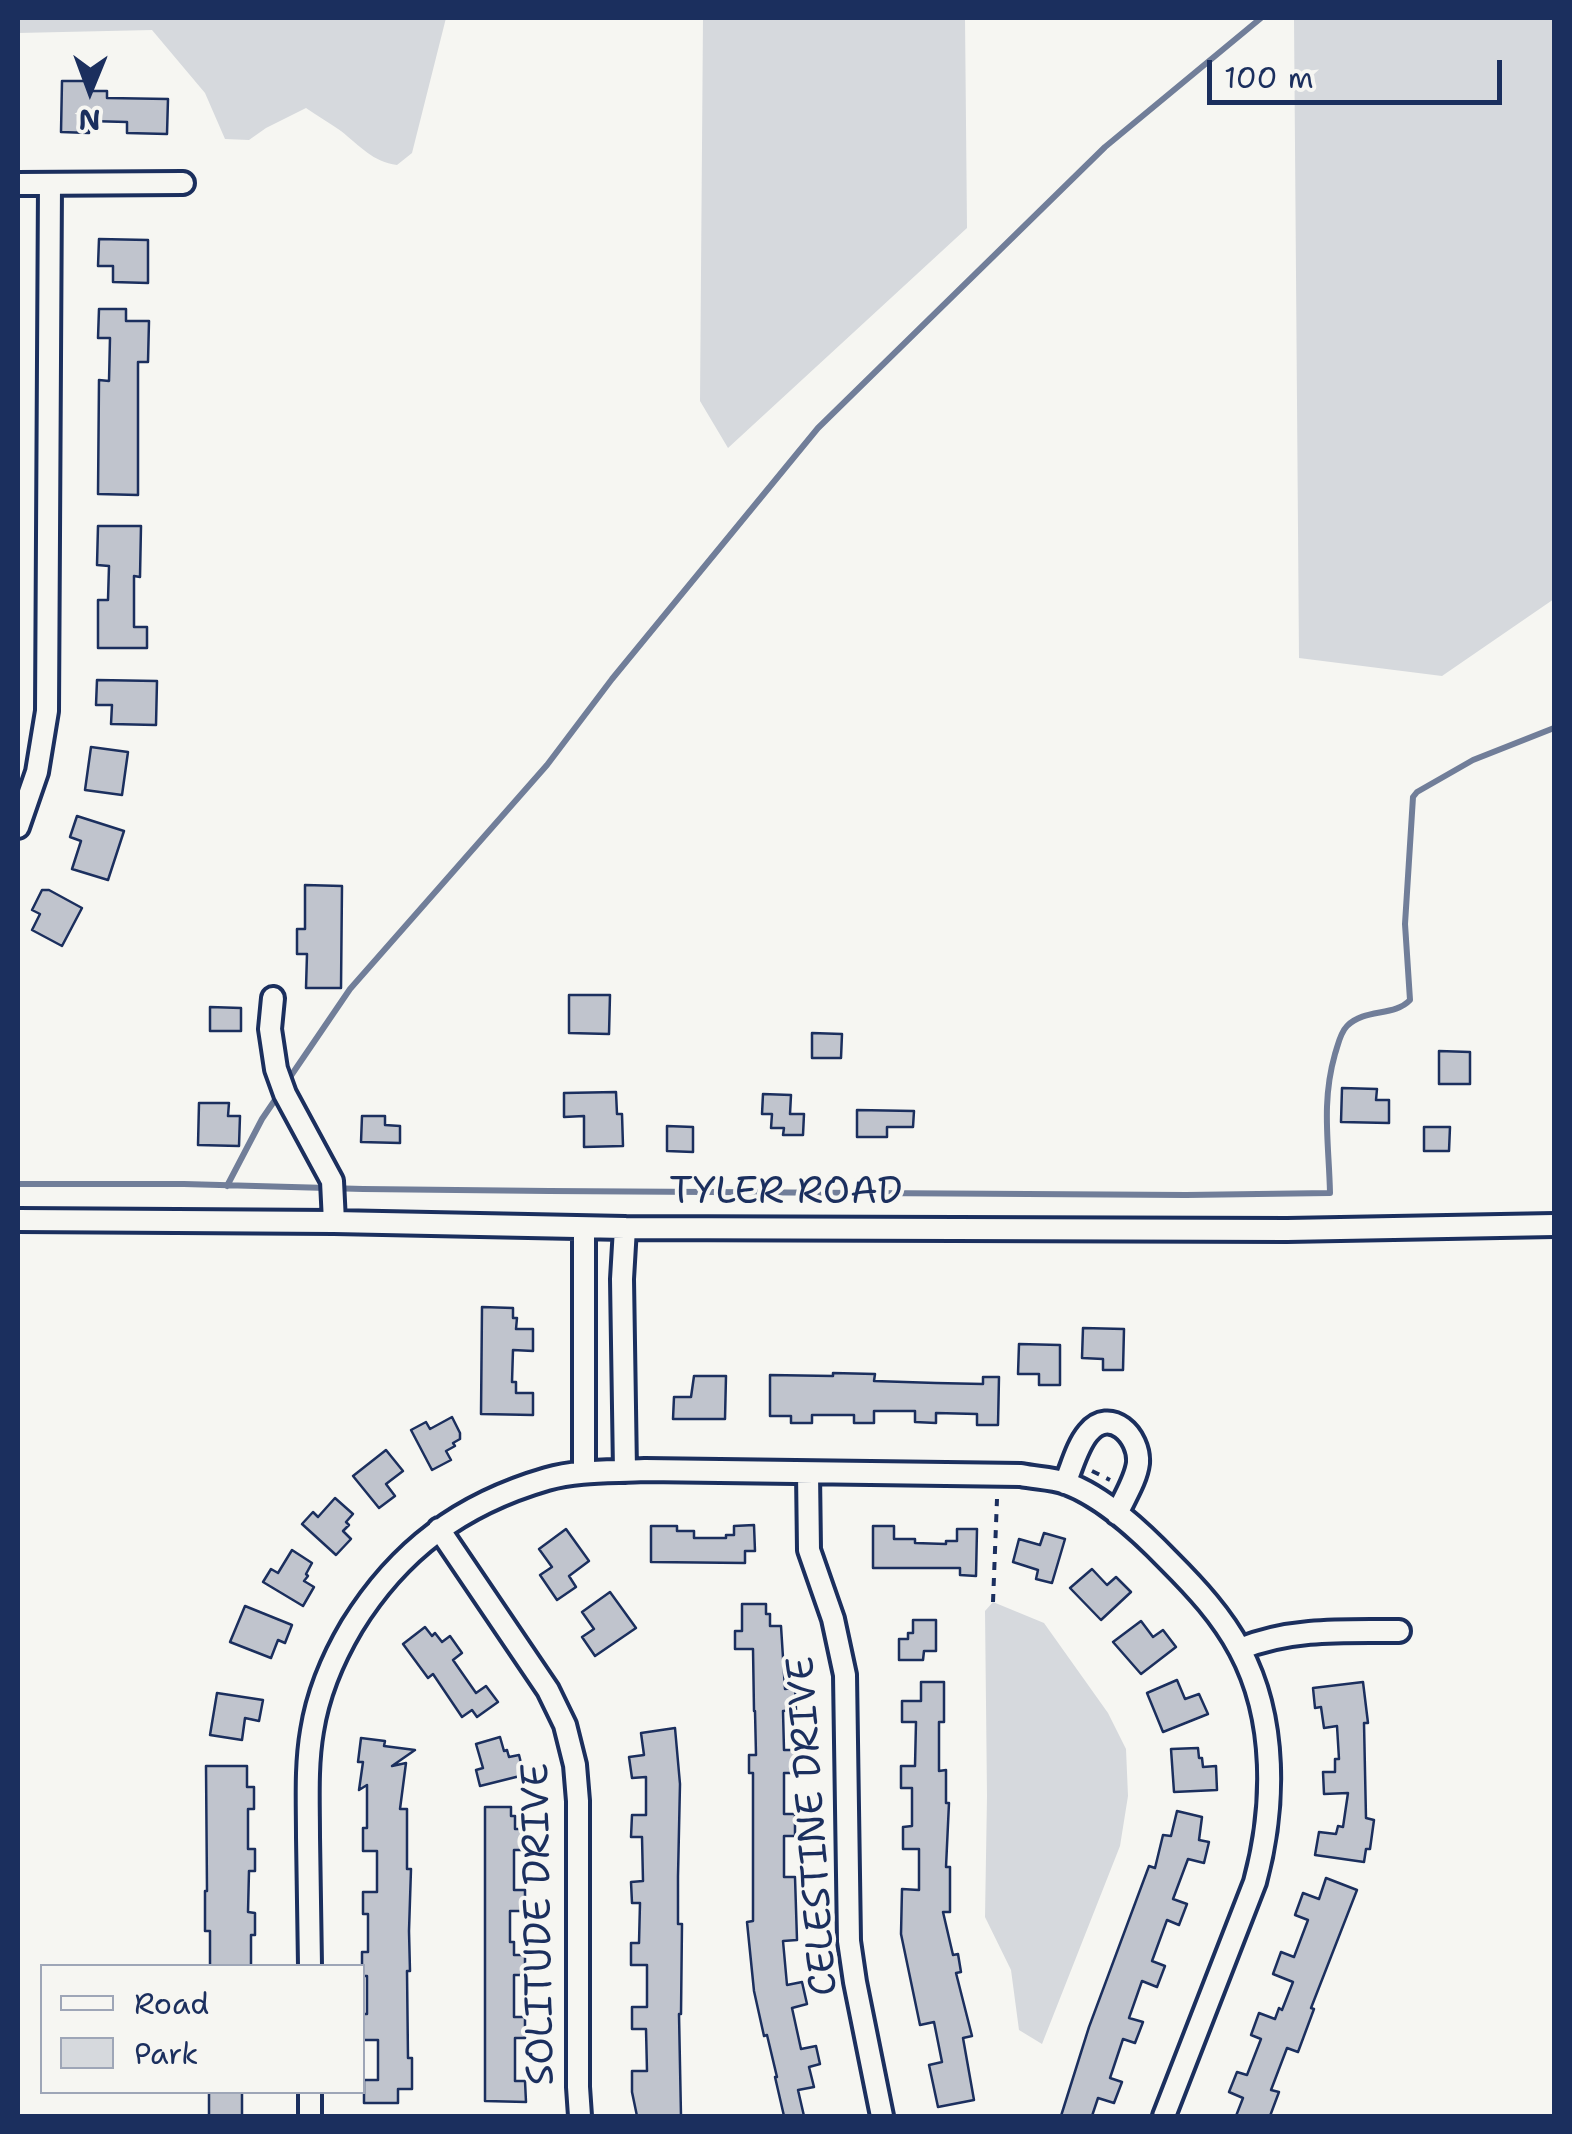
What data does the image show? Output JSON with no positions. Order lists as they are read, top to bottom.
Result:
{
  "streets": {
    "street": ["TYLER ROAD", "CELESTINE DRIVE", "SOLITUDE DRIVE"]
  },
  "legend": ["Road", "Park"],
  "scale_bar": "100 m",
  "north": "bottom"
}
